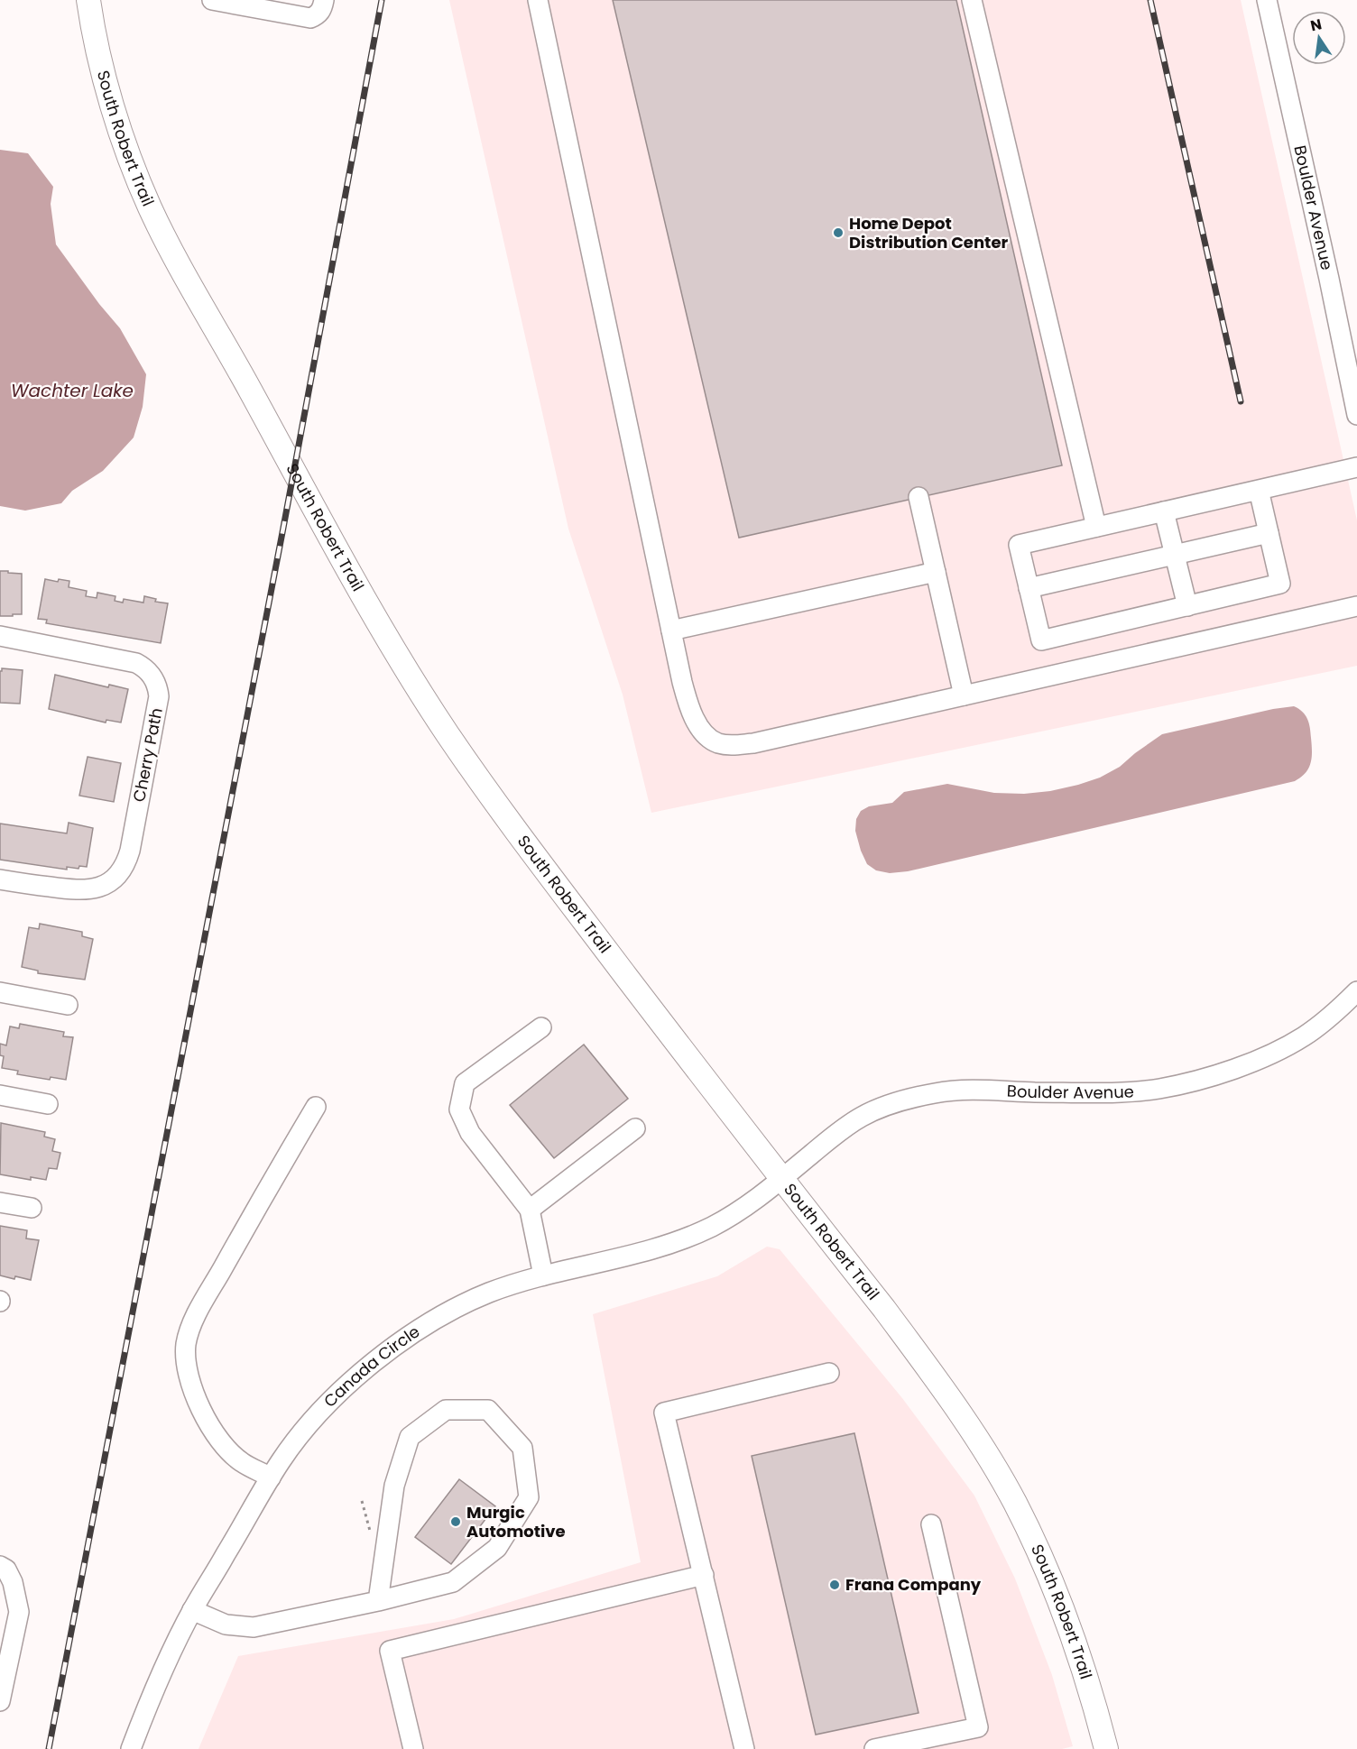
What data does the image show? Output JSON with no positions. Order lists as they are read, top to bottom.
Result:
{
  "streets": {
    "main road": ["South Robert Trail"],
    "street": ["Boulder Avenue", "Cherry Path", "Canada Circle"]
  },
  "crossings": [
    ["South Robert Trail", "Boulder Avenue"],
    ["South Robert Trail", "Canada Circle"],
    ["Boulder Avenue", "Canada Circle"]
  ],
  "water": ["Wachter Lake"],
  "places": ["Home Depot Distribution Center", "Murgic Automotive", "Frana Company"],
  "north": "top"
}
